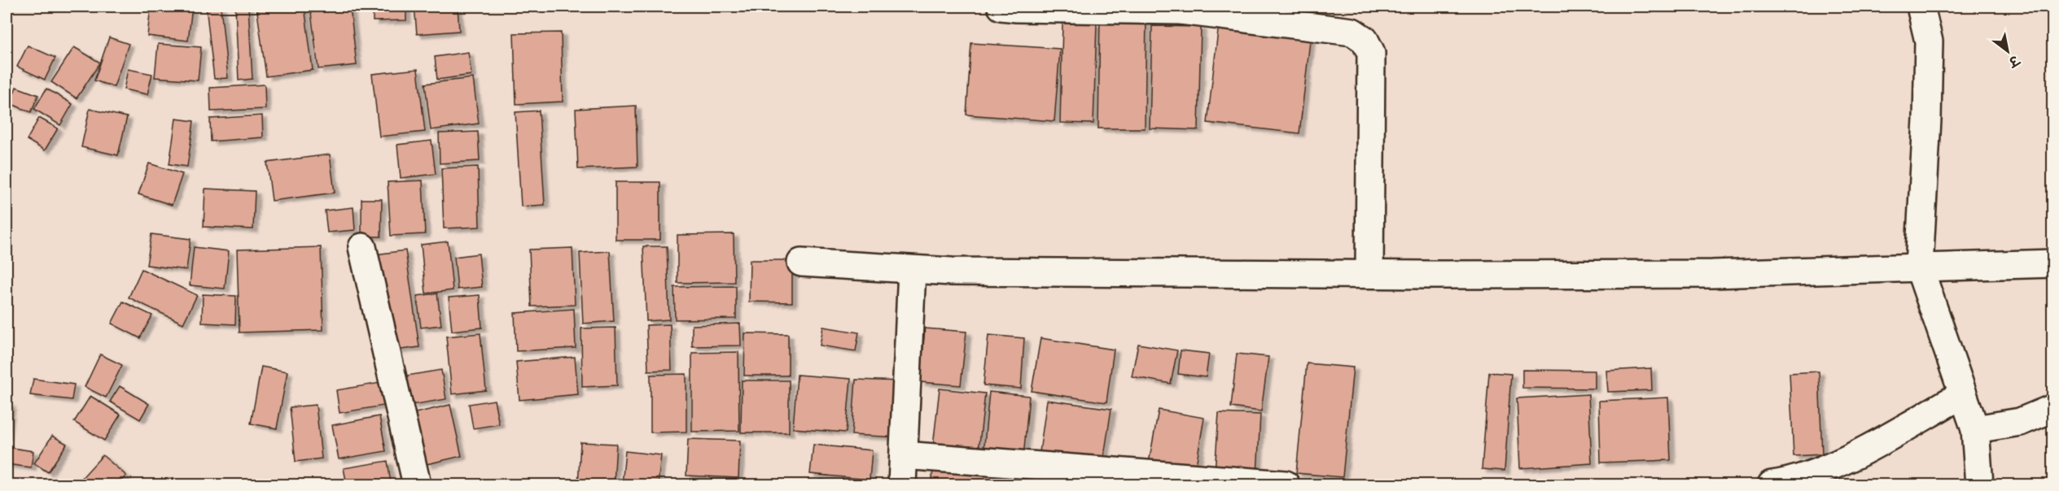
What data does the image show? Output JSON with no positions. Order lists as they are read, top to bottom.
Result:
{
  "north": "bottom right"
}
